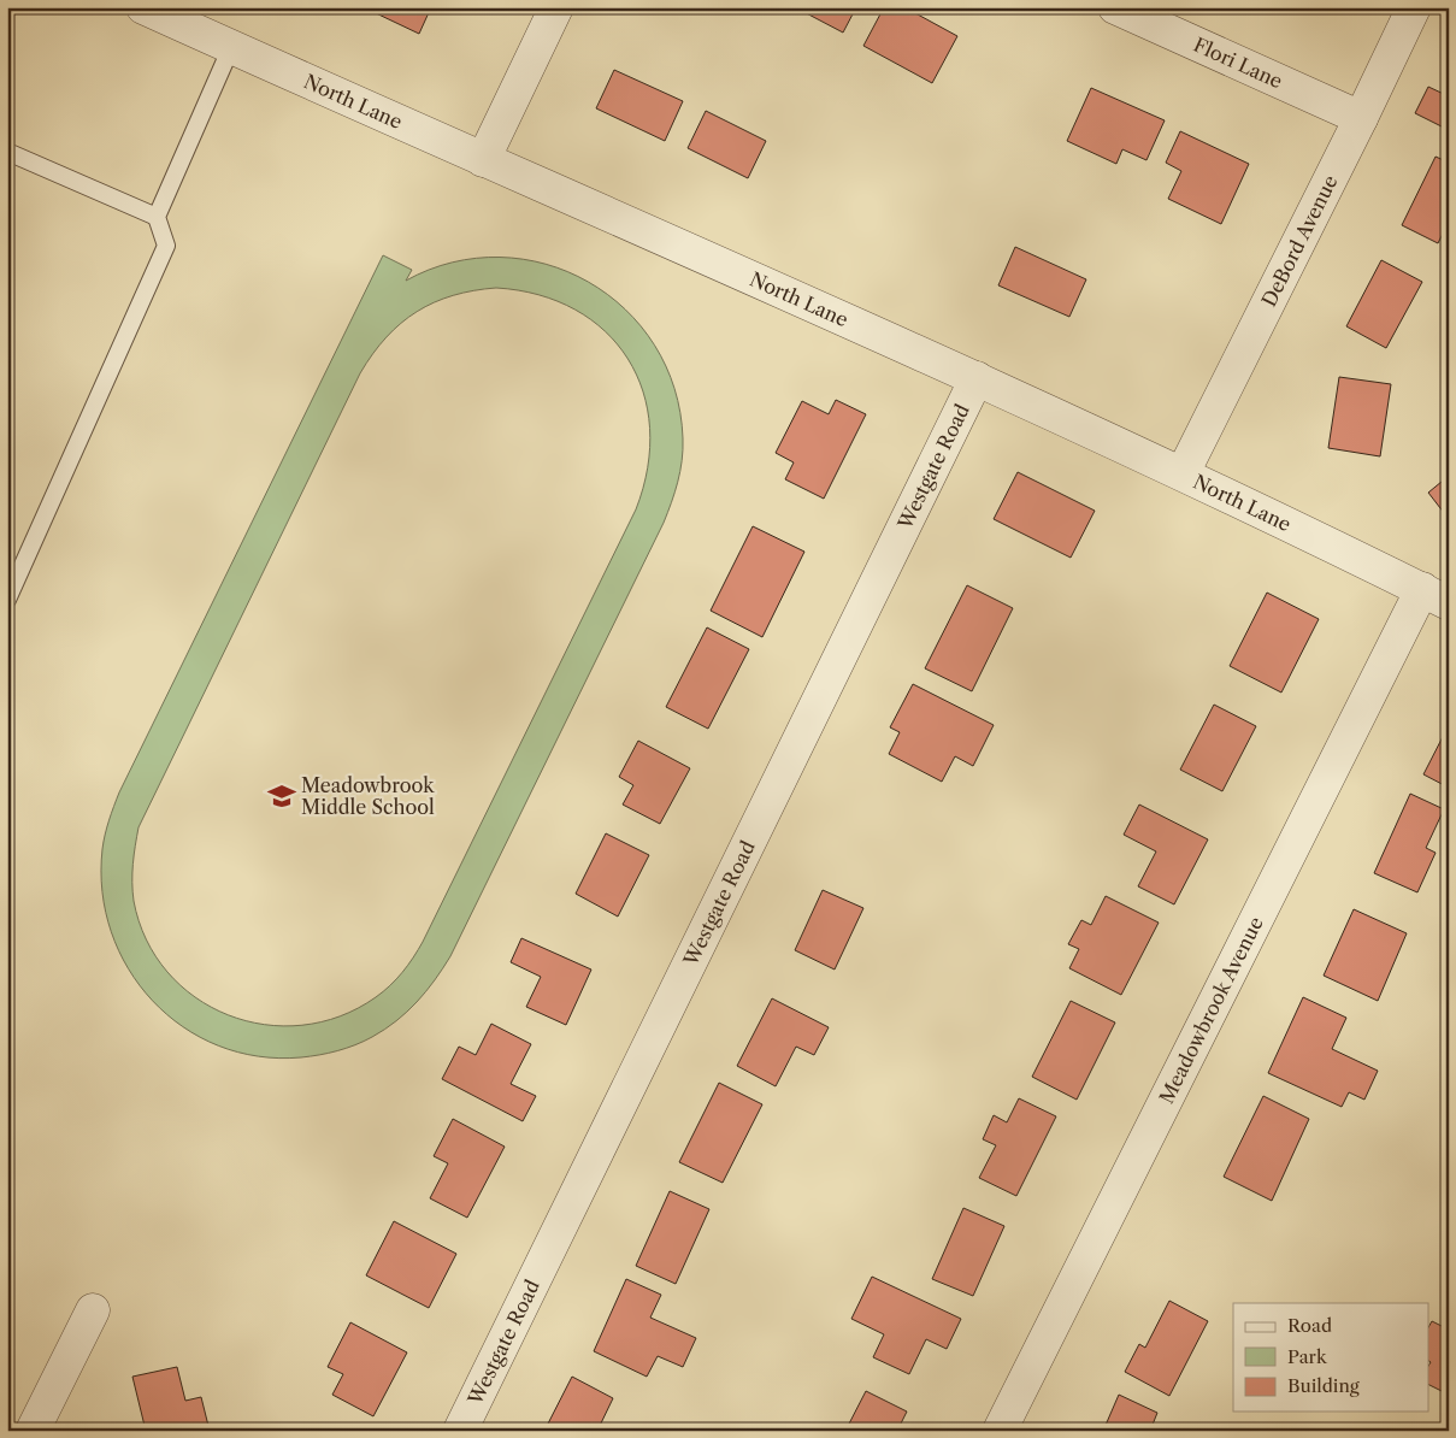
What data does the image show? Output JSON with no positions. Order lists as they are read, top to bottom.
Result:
{
  "streets": {
    "street": [
      "Flori Lane",
      "North Lane",
      "DeBord Avenue",
      "Westgate Road",
      "Meadowbrook Avenue"
    ]
  },
  "crossings": [
    ["Flori Lane", "DeBord Avenue"],
    ["North Lane", "DeBord Avenue"],
    ["North Lane", "Westgate Road"],
    ["North Lane", "Meadowbrook Avenue"]
  ],
  "places": {
    "school or university": ["Meadowbrook Middle School"]
  },
  "legend": ["Road", "Park", "Building"]
}
